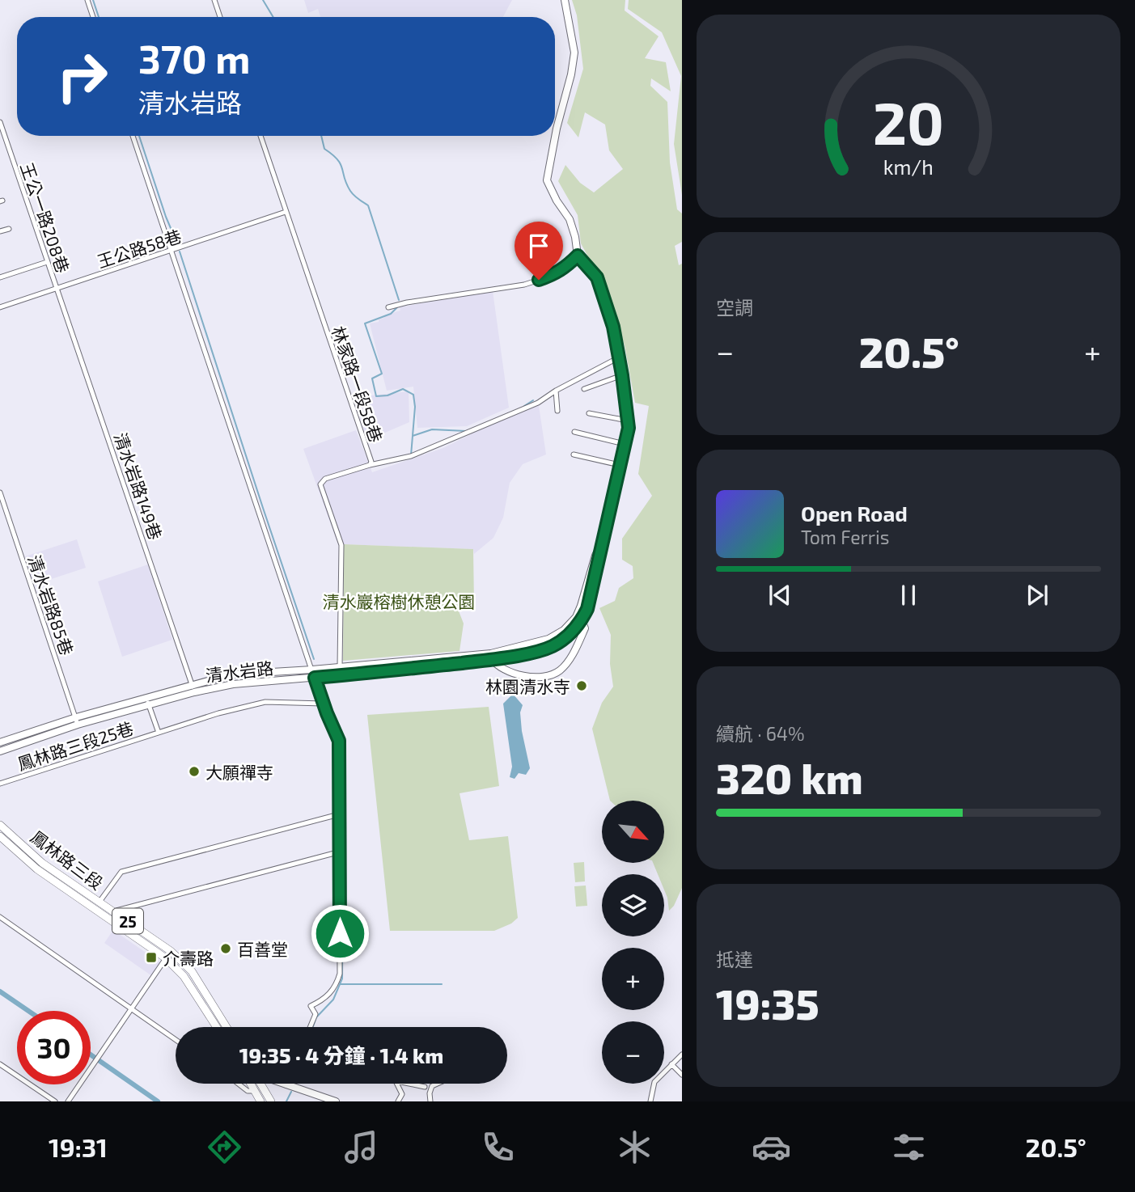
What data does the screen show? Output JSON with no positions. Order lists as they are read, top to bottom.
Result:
{
  "streets": {
    "main road": ["鳳林路三段", "25"],
    "street": [
      "王公一路208巷",
      "王公路58巷",
      "林家路一段58巷",
      "清水岩路149巷",
      "清水岩路85巷",
      "清水岩路",
      "鳳林路三段25巷"
    ]
  },
  "crossings": [
    ["王公一路208巷", "王公路58巷"],
    ["王公一路208巷", "清水岩路149巷"],
    ["王公路58巷", "林家路一段58巷"],
    ["王公路58巷", "清水岩路149巷"],
    ["林家路一段58巷", "清水岩路"],
    ["清水岩路149巷", "清水岩路"],
    ["清水岩路85巷", "清水岩路"]
  ],
  "parks": ["清水巖榕樹休憩公園"],
  "places": {
    "other": ["林園清水寺", "大願禪寺", "百善堂"],
    "transit": ["介壽路"]
  },
  "north": "bottom right",
  "page": {
    "turn": ["370 m", "清水岩路"],
    "tile": [
      "空調",
      ["續航 · 64%", "320 km"],
      ["抵達", "19:35"]
    ],
    "heat": ["−", "20.5°", "+"],
    "song": ["Open Road", "Tom Ferris"],
    "map_buttons": ["+", "−"],
    "limit": "30",
    "trip": "19:35 · 4 分鐘 · 1.4 km",
    "tabs": ["19:31", "20.5°"],
    "gauge": ["20", "km/h"]
  }
}
